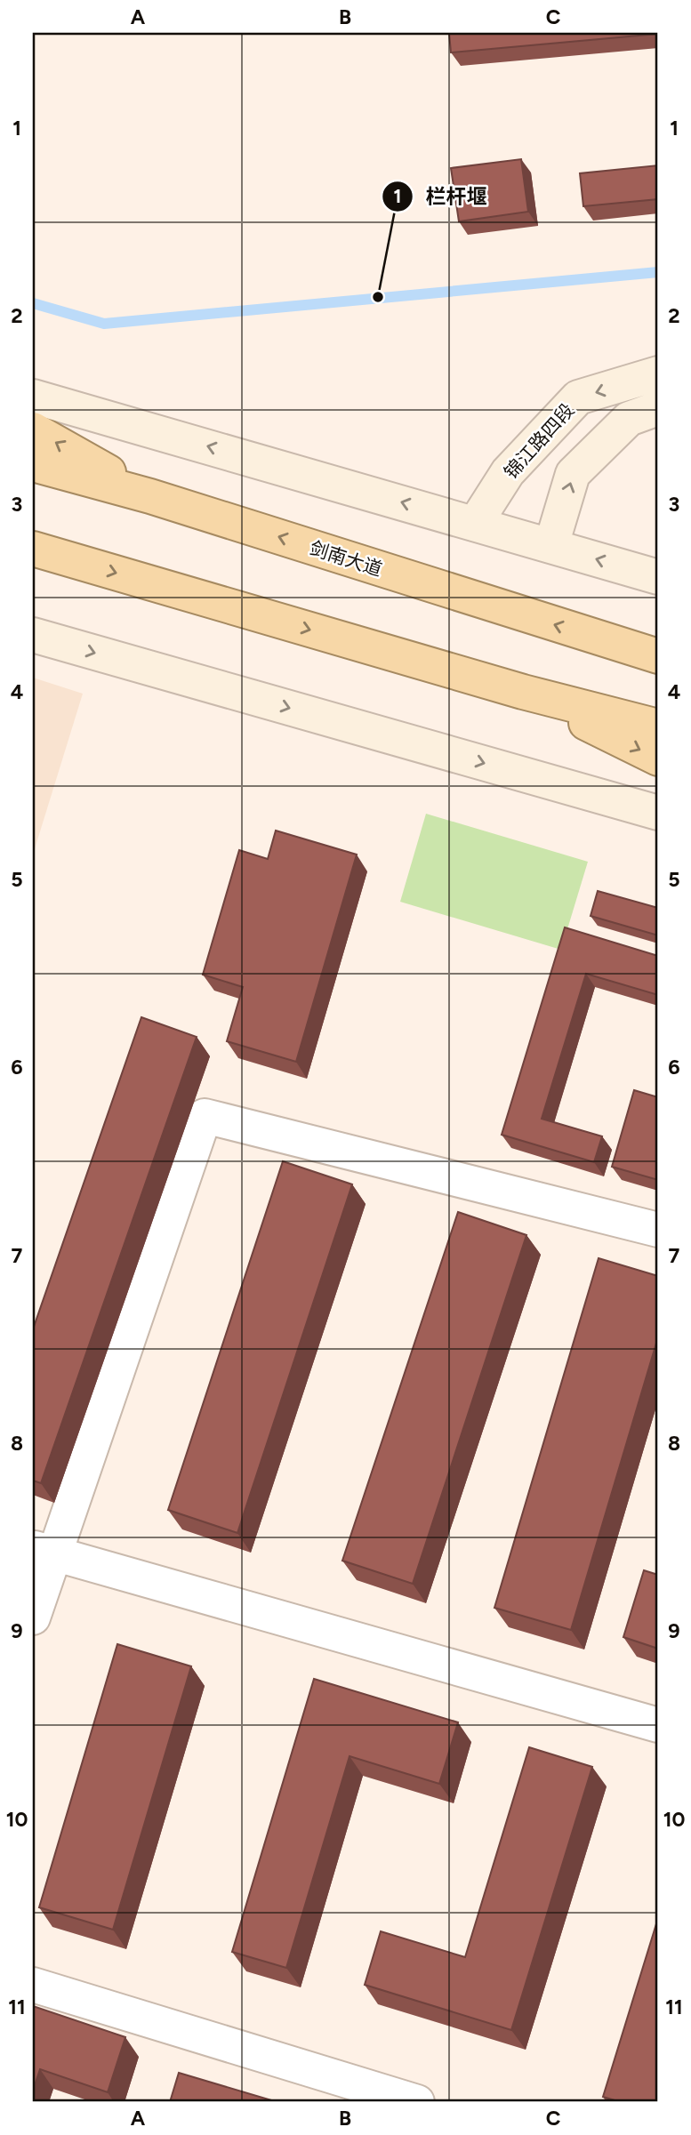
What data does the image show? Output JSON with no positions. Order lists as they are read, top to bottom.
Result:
{
  "streets": {
    "highway": ["剑南大道"],
    "main road": ["锦江路四段"]
  },
  "places": ["栏杆堰"],
  "grid": {
    "columns": ["A", "B", "C"],
    "rows": [
      "1",
      "2",
      "3",
      "4",
      "5",
      "6",
      "7",
      "8",
      "9",
      "10",
      "11"
    ]
  }
}
